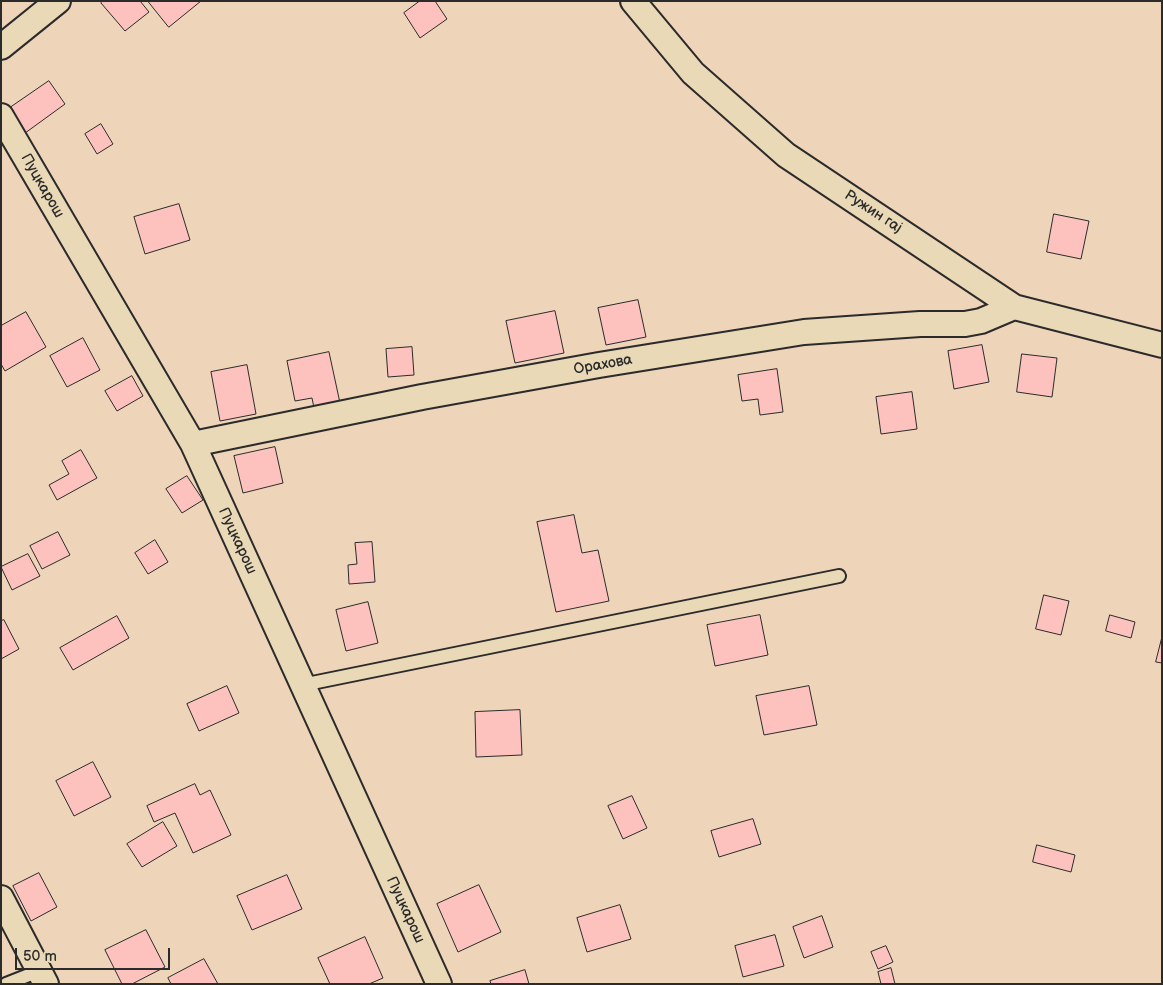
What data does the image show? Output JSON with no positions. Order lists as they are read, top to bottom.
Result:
{
  "streets": {
    "street": ["Пуцкарош", "Ружин гај", "Орахова"]
  },
  "crossings": [
    ["Пуцкарош", "Орахова"],
    ["Ружин гај", "Орахова"]
  ],
  "scale_bar": "50 m"
}
